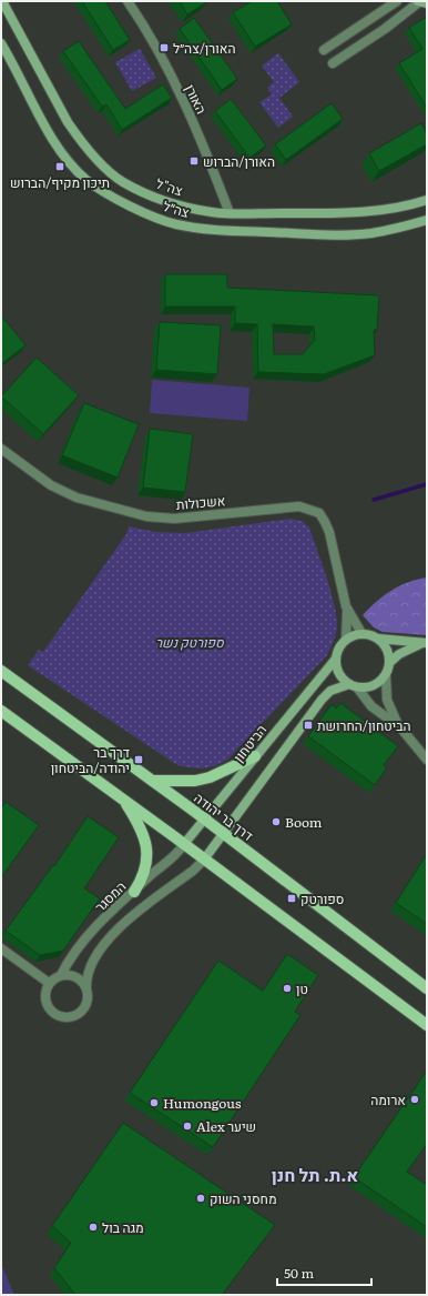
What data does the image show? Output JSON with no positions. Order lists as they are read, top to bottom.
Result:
{
  "streets": {
    "main road": [
      "צה\"ל",
      "צה״ל",
      "הביטחון",
      "דרך בר יהודה"
    ],
    "street": ["האורן", "אשכולות", "המסגר"]
  },
  "crossings": [
    ["האורן", "צה\"ל"],
    ["אשכולות", "הביטחון"],
    ["הביטחון", "דרך בר יהודה"],
    ["הביטחון", "המסגר"]
  ],
  "districts": ["א.ת. תל חנן"],
  "parks": ["ספורטק נשר"],
  "places": {
    "transit": [
      "האורן/צה״ל",
      "האורן/הברוש",
      "תיכון מקיף/הברוש",
      "הביטחון/החרושת",
      "דרך בר יהודה/הביטחון",
      "ספורטק"
    ],
    "other": [
      "Boom",
      "טן",
      "ארומה",
      "Humongous",
      "Alex שיער",
      "מחסני השוק",
      "מגה בול"
    ]
  },
  "scale_bar": "50 m"
}
